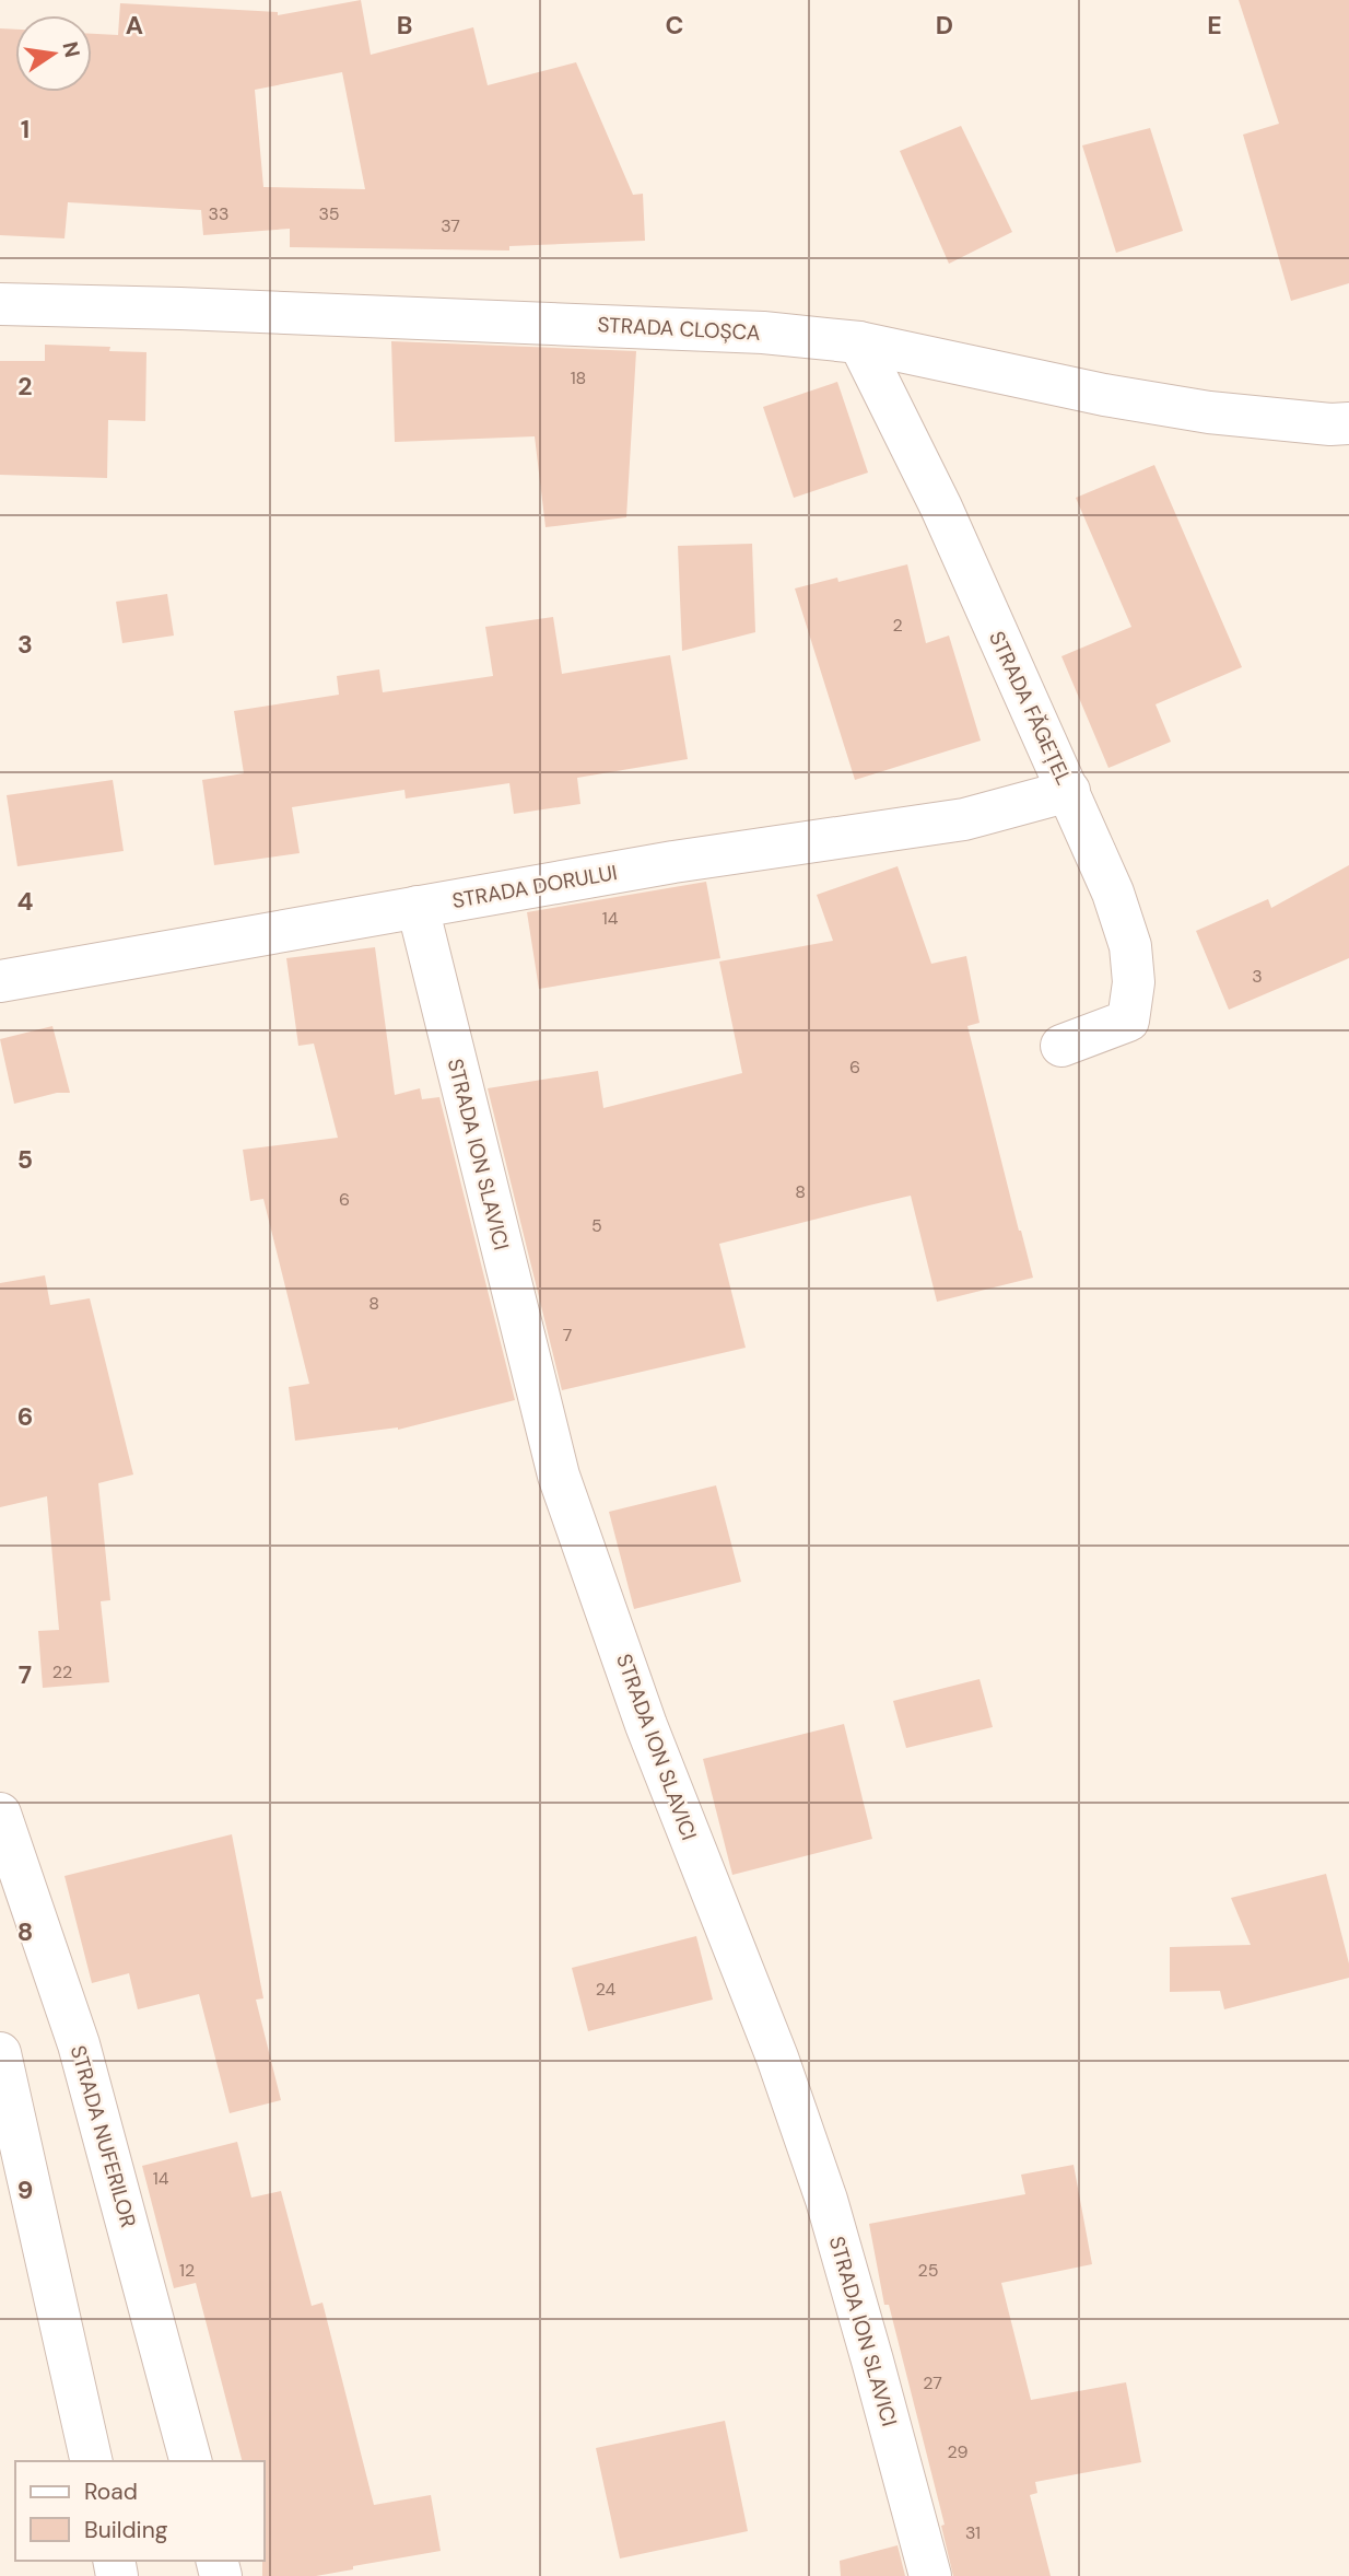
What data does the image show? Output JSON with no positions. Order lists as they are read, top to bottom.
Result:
{
  "streets": {
    "street": [
      "STRADA CLOȘCA",
      "STRADA FĂGEȚEL",
      "STRADA DORULUI",
      "STRADA ION SLAVICI",
      "STRADA NUFERILOR"
    ]
  },
  "crossings": [
    ["STRADA CLOȘCA", "STRADA FĂGEȚEL"],
    ["STRADA FĂGEȚEL", "STRADA DORULUI"],
    ["STRADA DORULUI", "STRADA ION SLAVICI"]
  ],
  "house_numbers": [
    "33",
    "35",
    "37",
    "18",
    "2",
    "14",
    "3",
    "6",
    "8",
    "6",
    "5",
    "8",
    "7",
    "22",
    "24",
    "14",
    "12",
    "25",
    "27",
    "29",
    "31"
  ],
  "legend": ["Road", "Building"],
  "north": "right",
  "grid": {
    "columns": [
      "A",
      "B",
      "C",
      "D",
      "E"
    ],
    "rows": [
      "1",
      "2",
      "3",
      "4",
      "5",
      "6",
      "7",
      "8",
      "9"
    ]
  }
}
